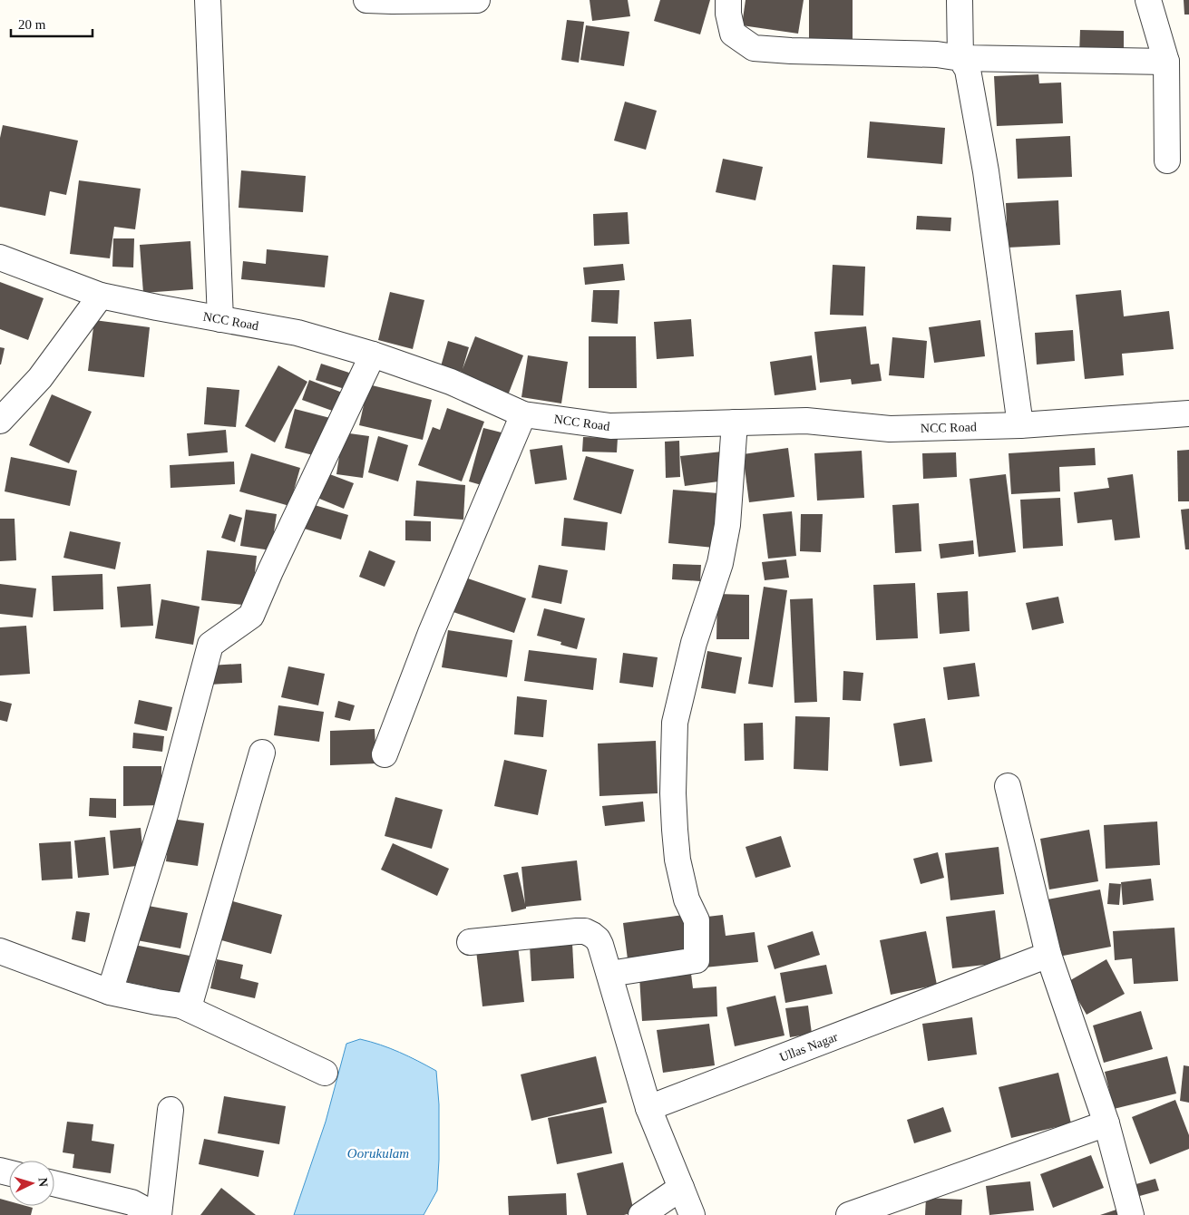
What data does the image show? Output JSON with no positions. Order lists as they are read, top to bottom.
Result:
{
  "streets": {
    "street": ["NCC Road", "Ullas Nagar"]
  },
  "water": ["Oorukulam"],
  "scale_bar": "20 m",
  "north": "right"
}
